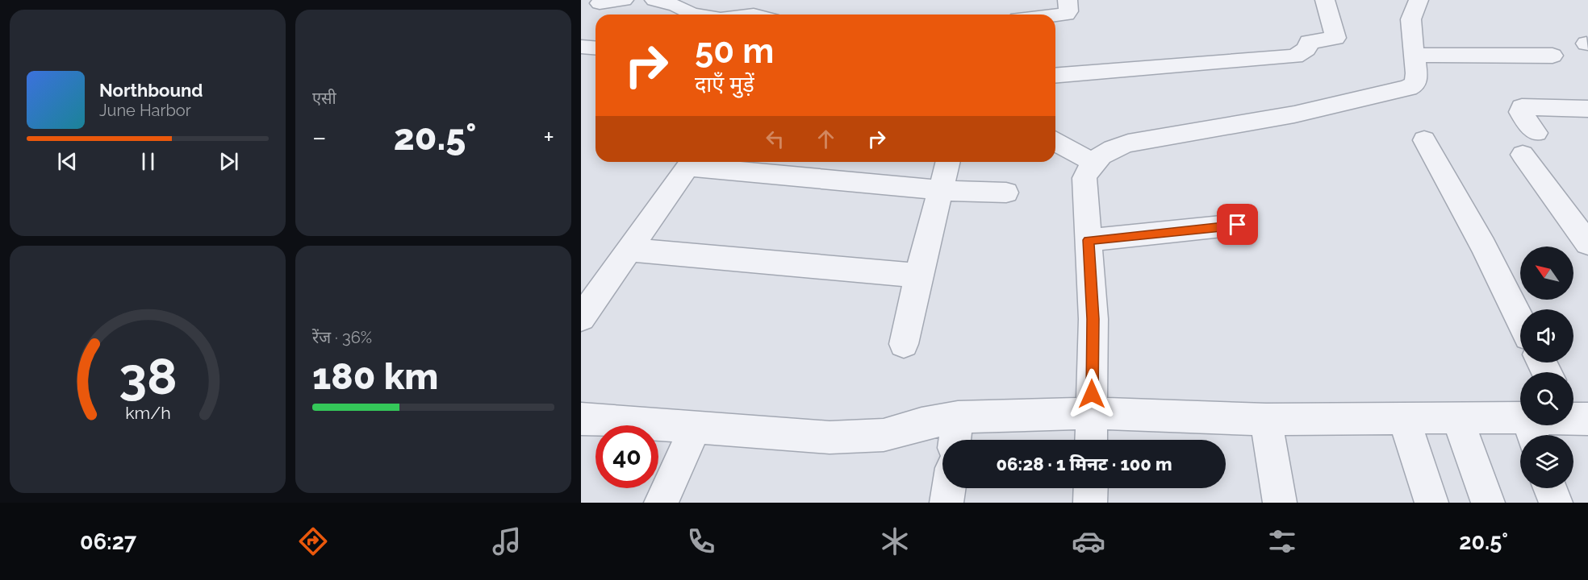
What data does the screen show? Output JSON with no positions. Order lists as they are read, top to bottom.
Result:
{
  "north": "top left",
  "page": {
    "tile": [
      "एसी",
      ["रेंज · 36%", "180 km"]
    ],
    "turn": ["50 m", "दाएँ मुड़ें"],
    "song": ["Northbound", "June Harbor"],
    "heat": ["−", "20.5°", "+"],
    "limit": "40",
    "trip": "06:28 · 1 मिनट · 100 m",
    "tabs": ["06:27", "20.5°"],
    "gauge": ["38", "km/h"]
  }
}
